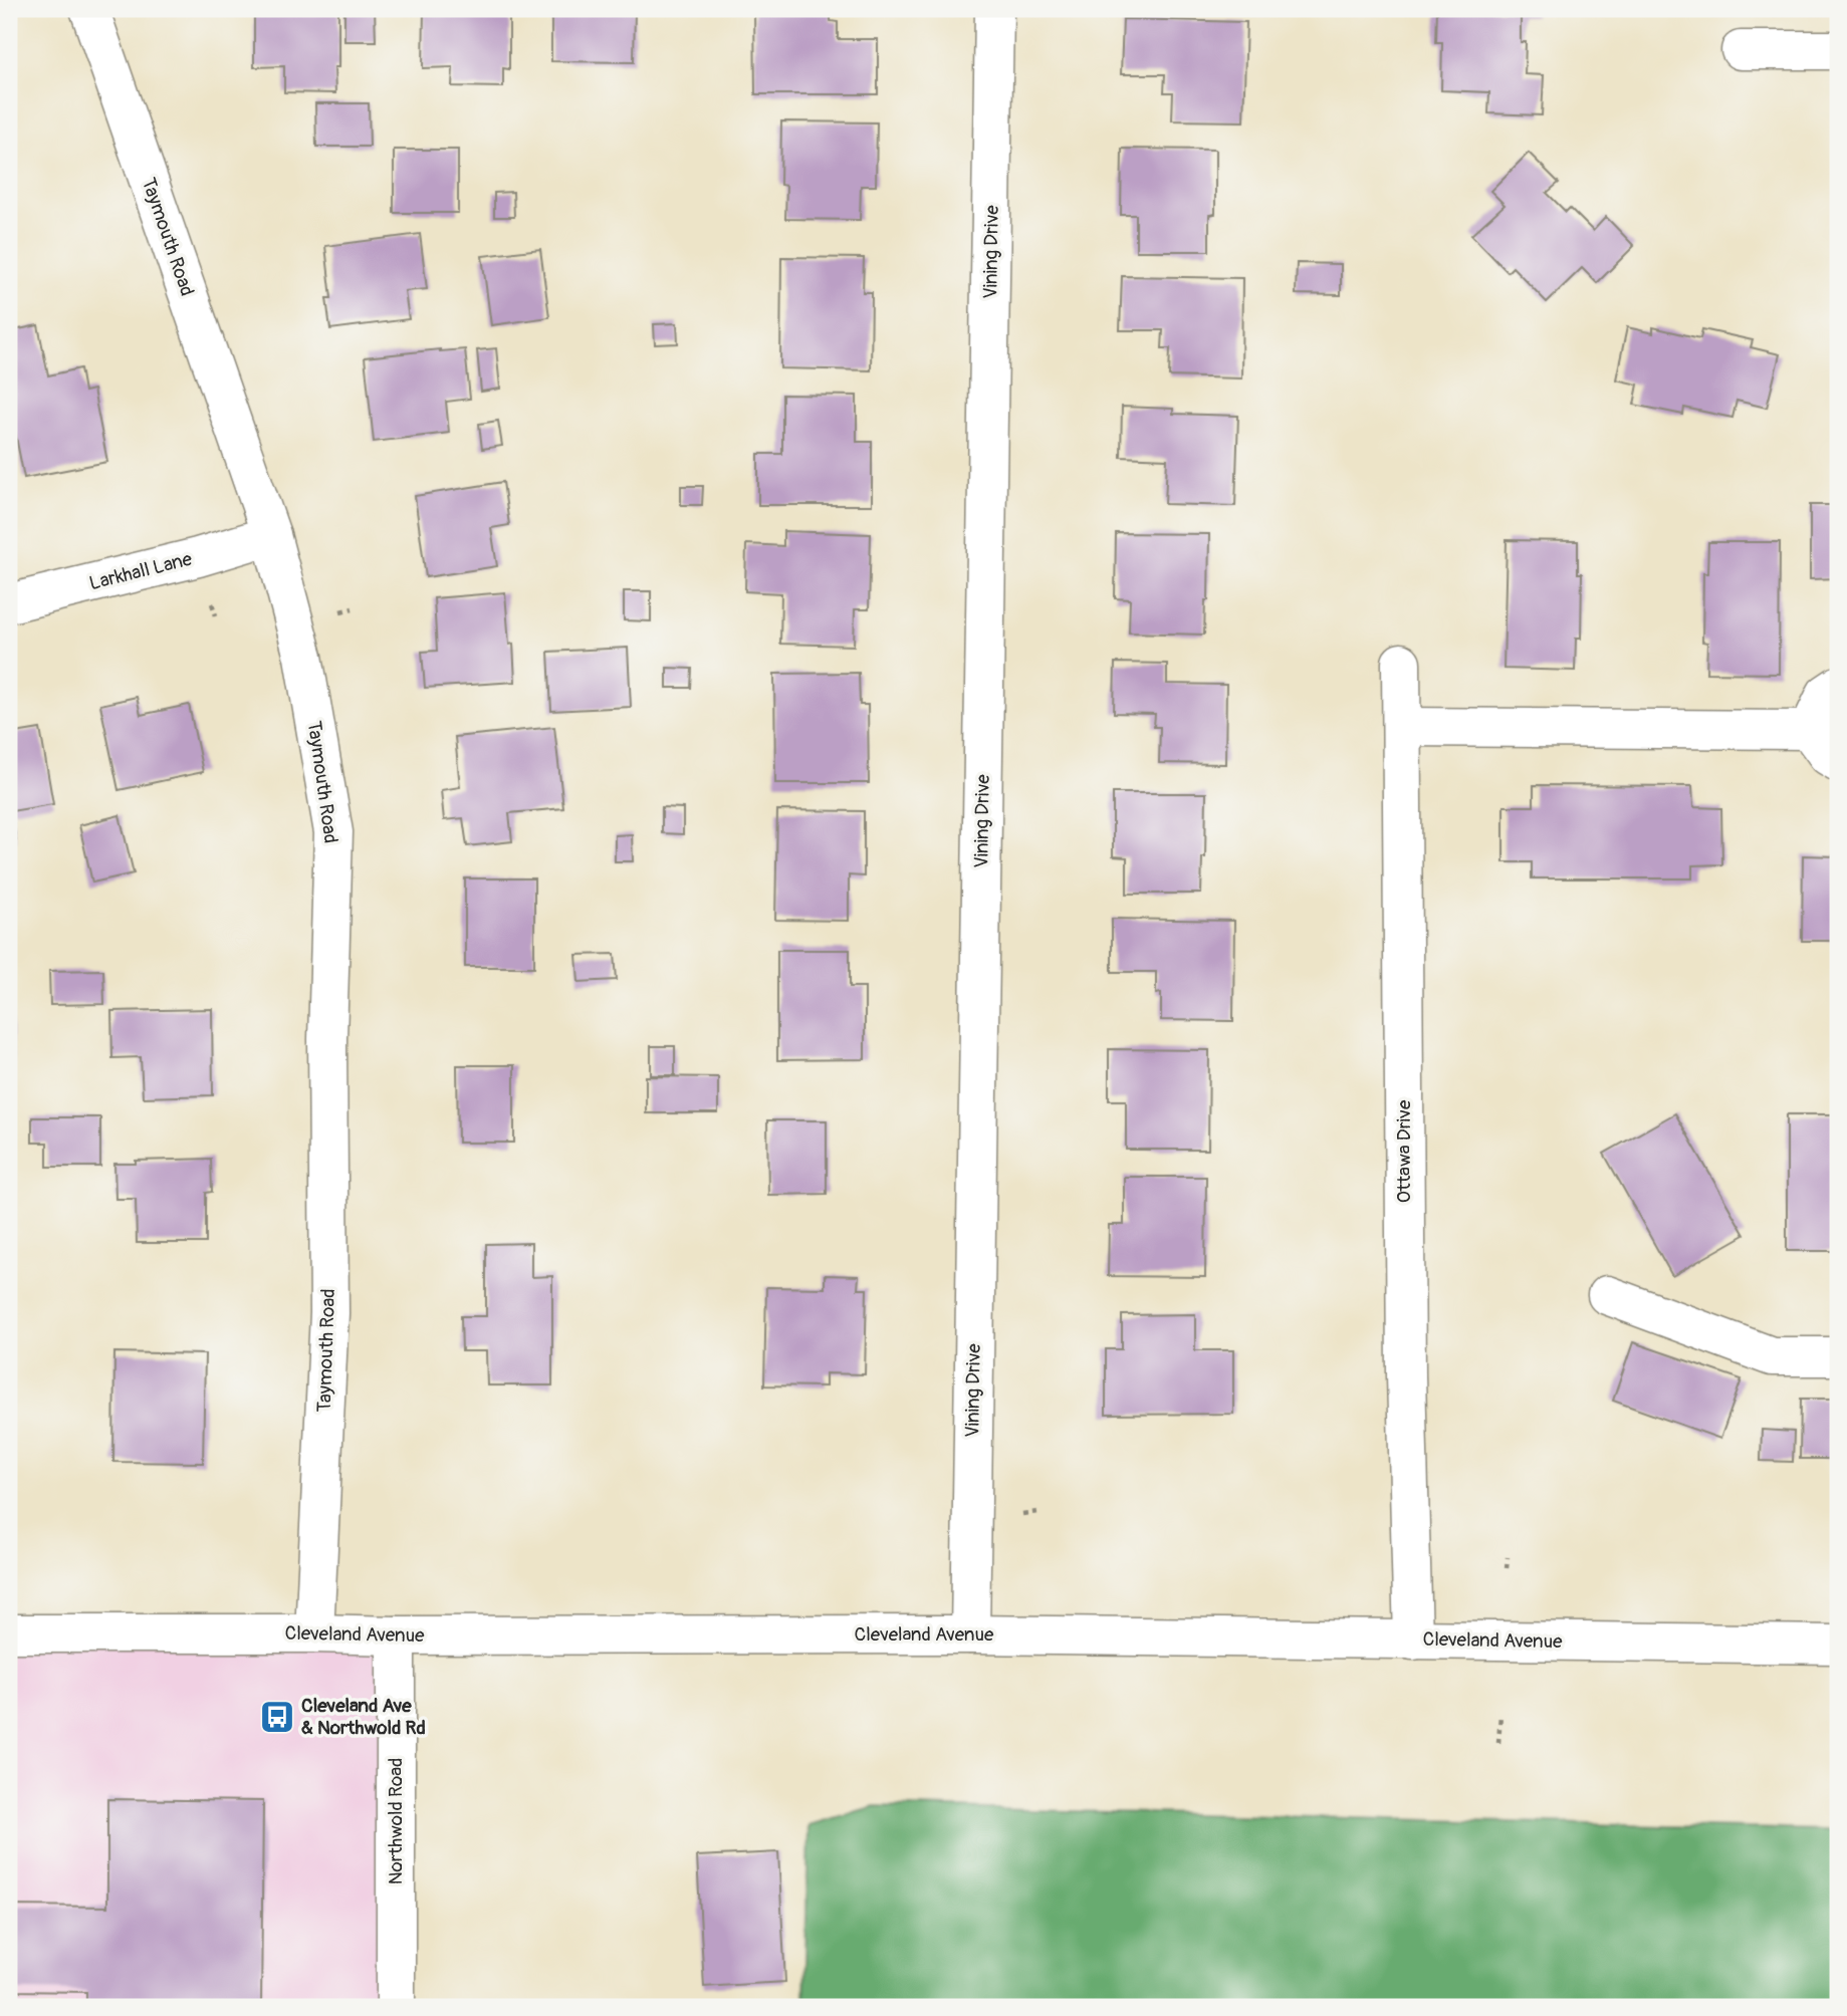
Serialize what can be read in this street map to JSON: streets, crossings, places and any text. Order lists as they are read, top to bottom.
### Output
{
  "streets": {
    "street": [
      "Taymouth Road",
      "Vining Drive",
      "Larkhall Lane",
      "Ottawa Drive",
      "Cleveland Avenue",
      "Northwold Road"
    ]
  },
  "crossings": [
    ["Taymouth Road", "Larkhall Lane"],
    ["Taymouth Road", "Cleveland Avenue"],
    ["Vining Drive", "Cleveland Avenue"],
    ["Ottawa Drive", "Cleveland Avenue"],
    ["Cleveland Avenue", "Northwold Road"]
  ],
  "places": {
    "bus stop": ["Cleveland Ave & Northwold Rd"]
  }
}
